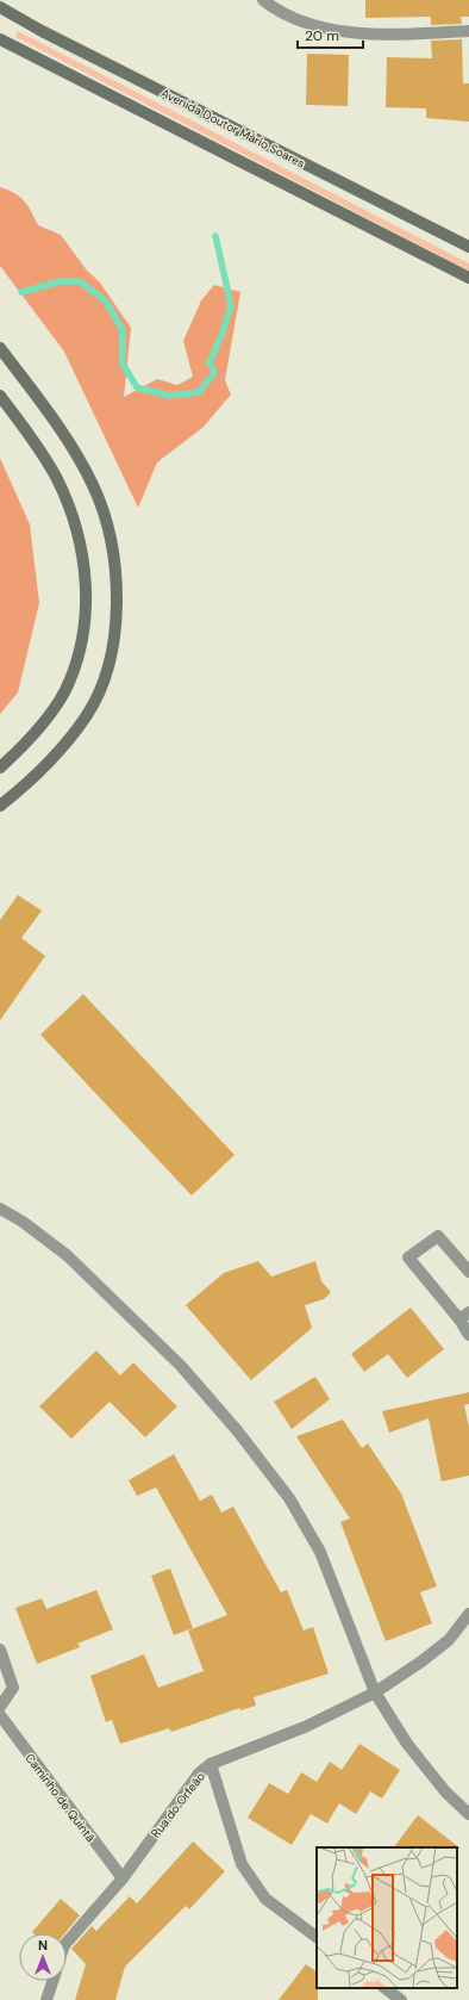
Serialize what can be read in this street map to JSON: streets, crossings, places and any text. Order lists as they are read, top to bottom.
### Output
{
  "streets": {
    "main road": ["Avenida Doutor Mário Soares"],
    "street": ["Caminho de Quintã", "Rua do Orfeão"]
  },
  "crossings": [
    ["Caminho de Quintã", "Rua do Orfeão"]
  ],
  "scale_bar": "20 m",
  "north": "top"
}
